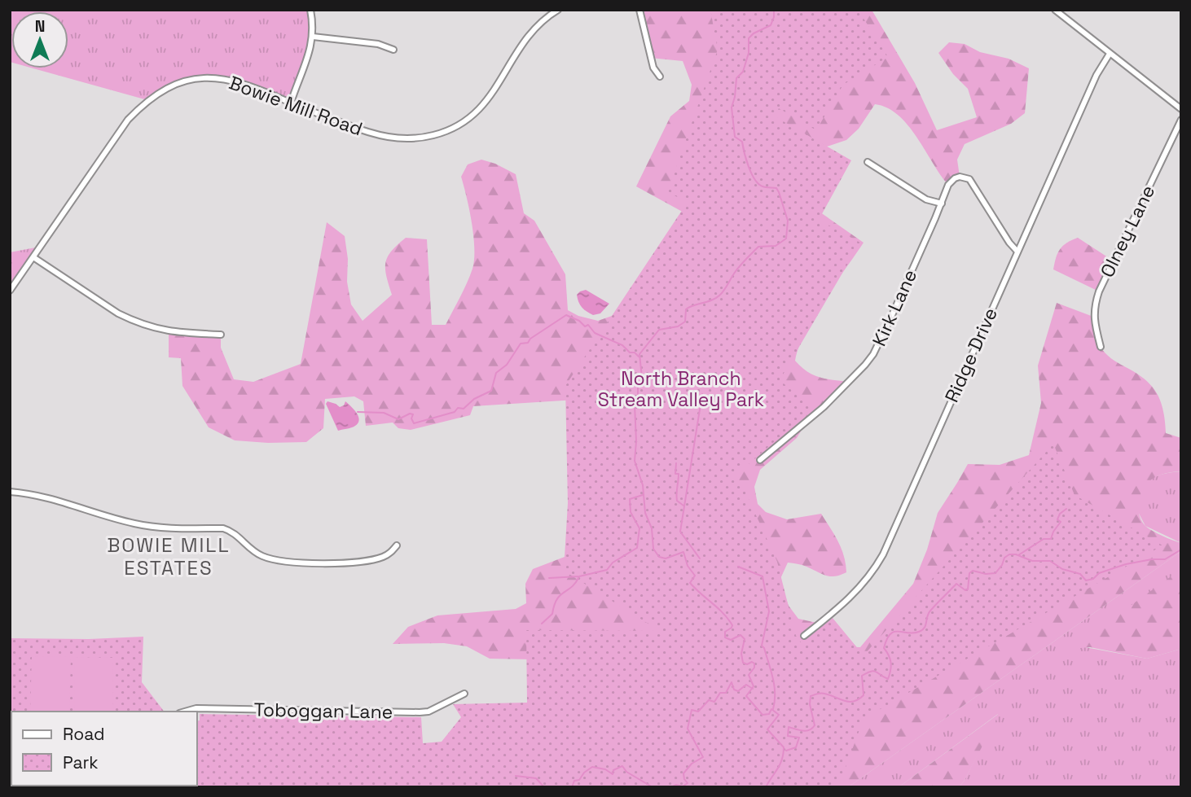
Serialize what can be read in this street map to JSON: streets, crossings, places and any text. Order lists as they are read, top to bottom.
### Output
{
  "streets": {
    "street": [
      "Bowie Mill Road",
      "Olney Lane",
      "Kirk Lane",
      "Ridge Drive",
      "Toboggan Lane"
    ]
  },
  "crossings": [
    ["Kirk Lane", "Ridge Drive"]
  ],
  "districts": ["BOWIE MILL ESTATES"],
  "parks": ["North Branch Stream Valley Park"],
  "legend": ["Road", "Park"],
  "north": "top"
}
